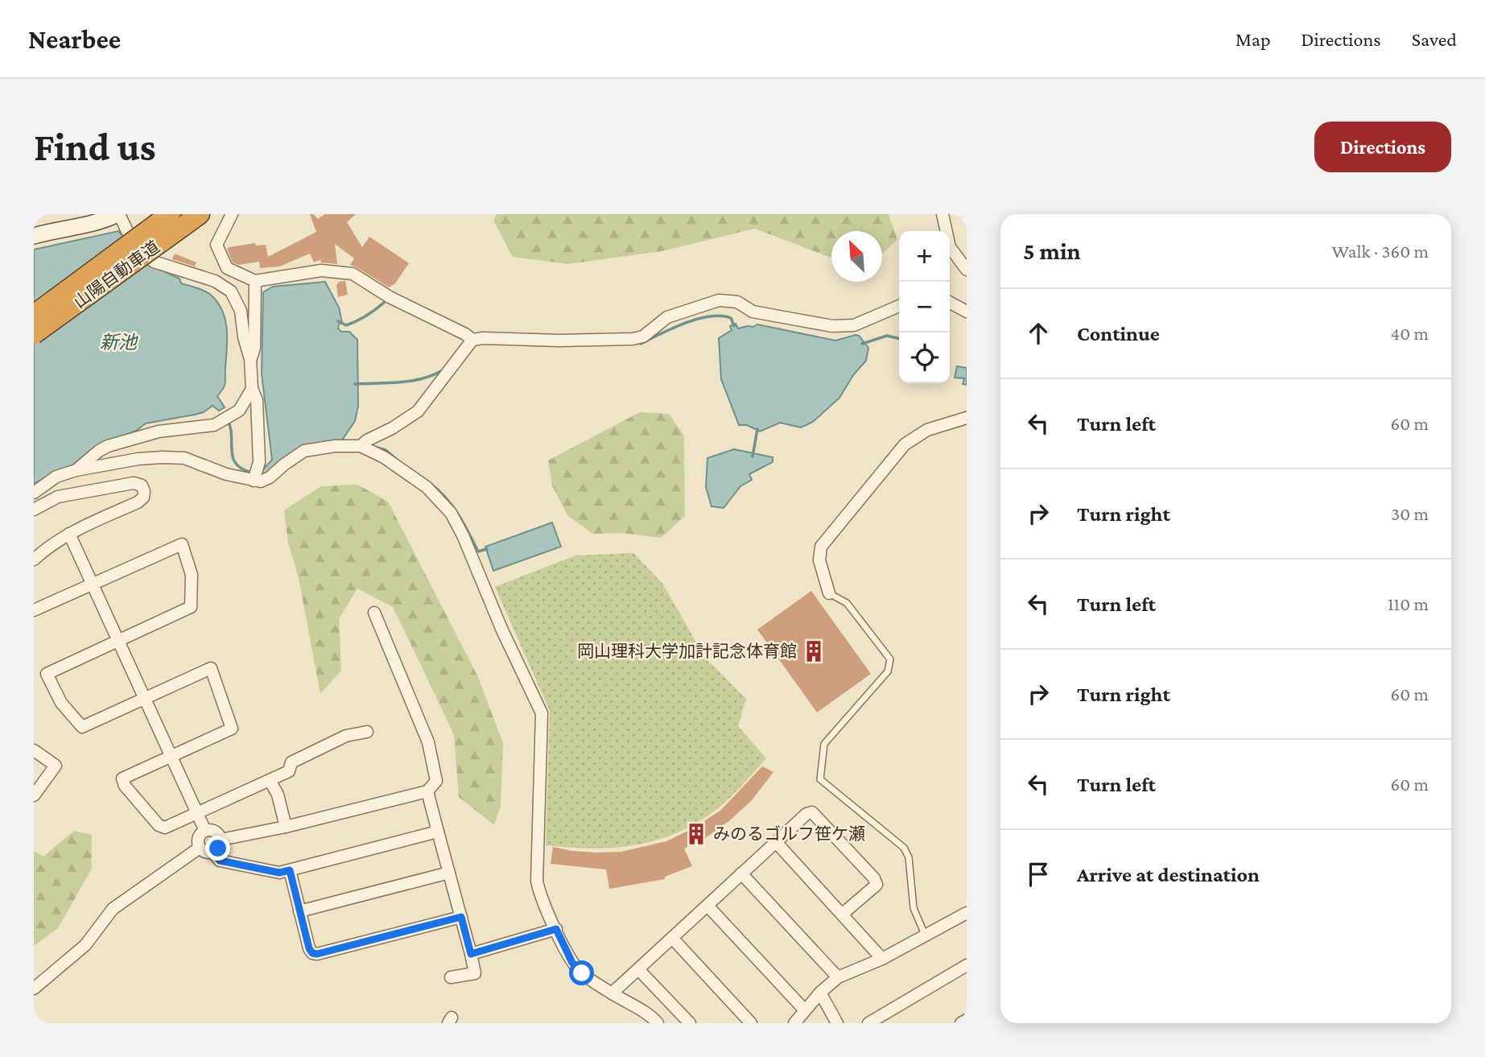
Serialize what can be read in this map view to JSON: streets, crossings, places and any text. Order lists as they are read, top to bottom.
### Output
{
  "streets": {
    "highway": ["山陽自動車道"]
  },
  "water": ["新池"],
  "places": {
    "building": ["岡山理科大学加計記念体育館", "みのるゴルフ笹ケ瀬"]
  },
  "north": "top left",
  "page": {
    "header": "Nearbee",
    "nav": ["Map", "Directions", "Saved"],
    "buttons": "Directions",
    "title": "Find us",
    "heading": ["5 min", "Walk · 360 m"],
    "map_buttons": ["+", "−"],
    "list": [
      ["Continue", "40 m"],
      ["Turn left", "60 m"],
      ["Turn right", "30 m"],
      ["Turn left", "110 m"],
      ["Turn right", "60 m"],
      ["Turn left", "60 m"],
      "Arrive at destination"
    ]
  }
}
